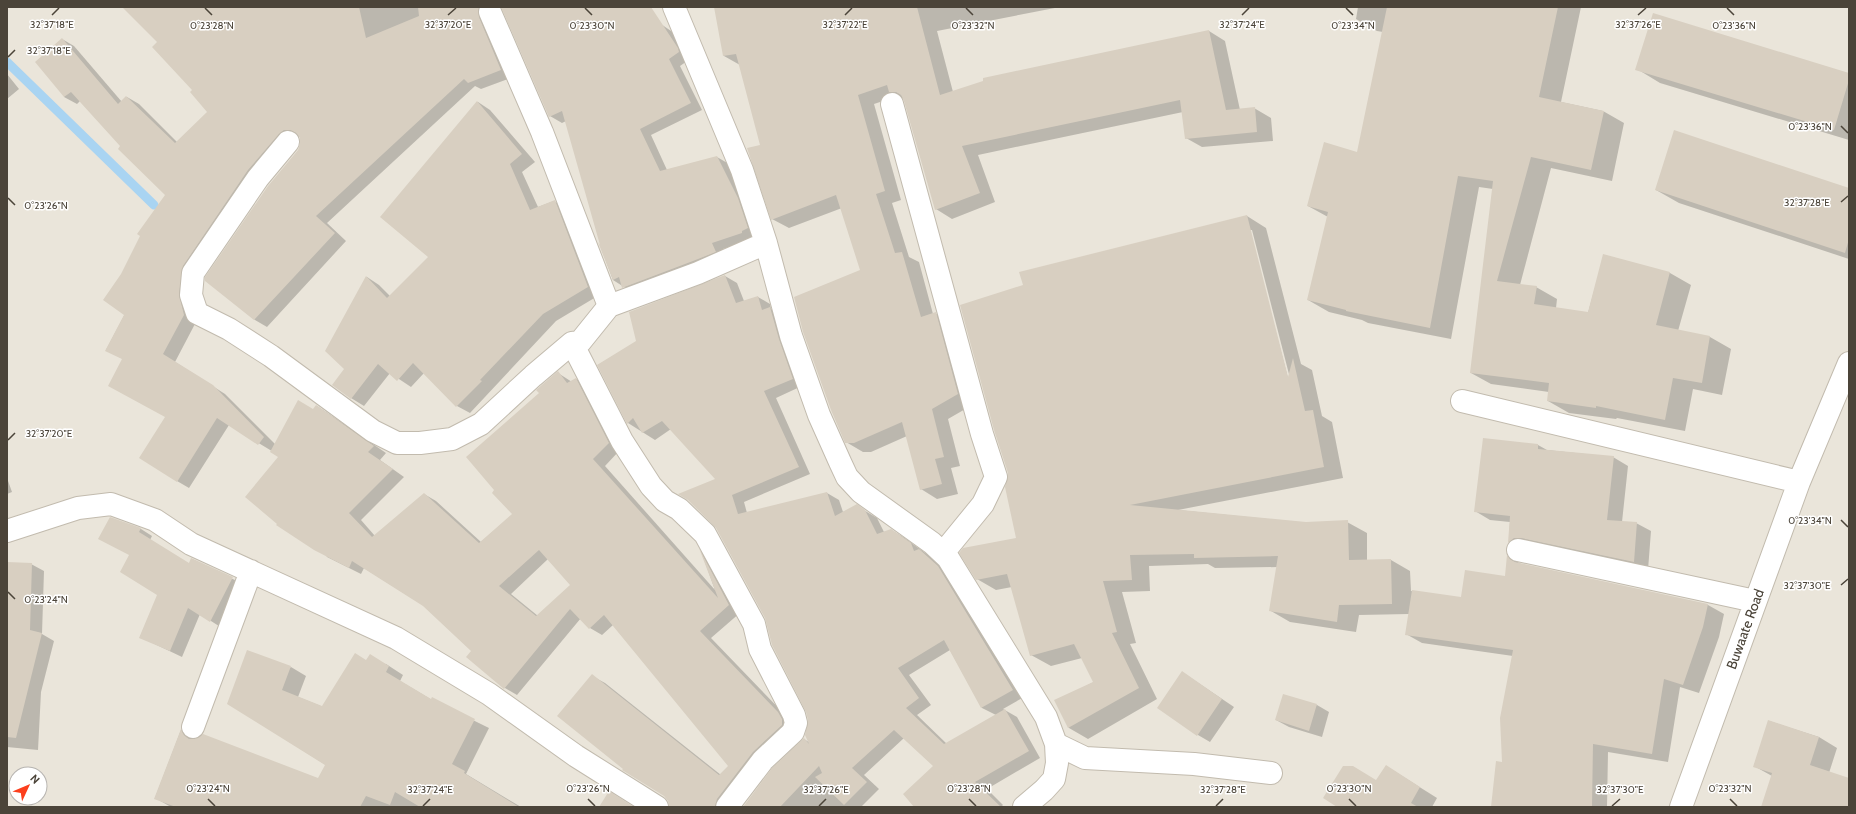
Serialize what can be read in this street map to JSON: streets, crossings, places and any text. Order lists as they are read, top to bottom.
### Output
{
  "streets": {
    "street": ["Buwaate Road"]
  },
  "north": "top right",
  "coordinates": [
    "32°37'18\"E",
    "32°37'20\"E",
    "32°37'22\"E",
    "32°37'24\"E",
    "32°37'26\"E",
    "0°23'28\"N",
    "0°23'30\"N",
    "0°23'32\"N",
    "0°23'34\"N",
    "0°23'36\"N",
    "32°37'28\"E",
    "0°23'26\"N",
    "32°37'30\"E",
    "0°23'24\"N"
  ]
}
